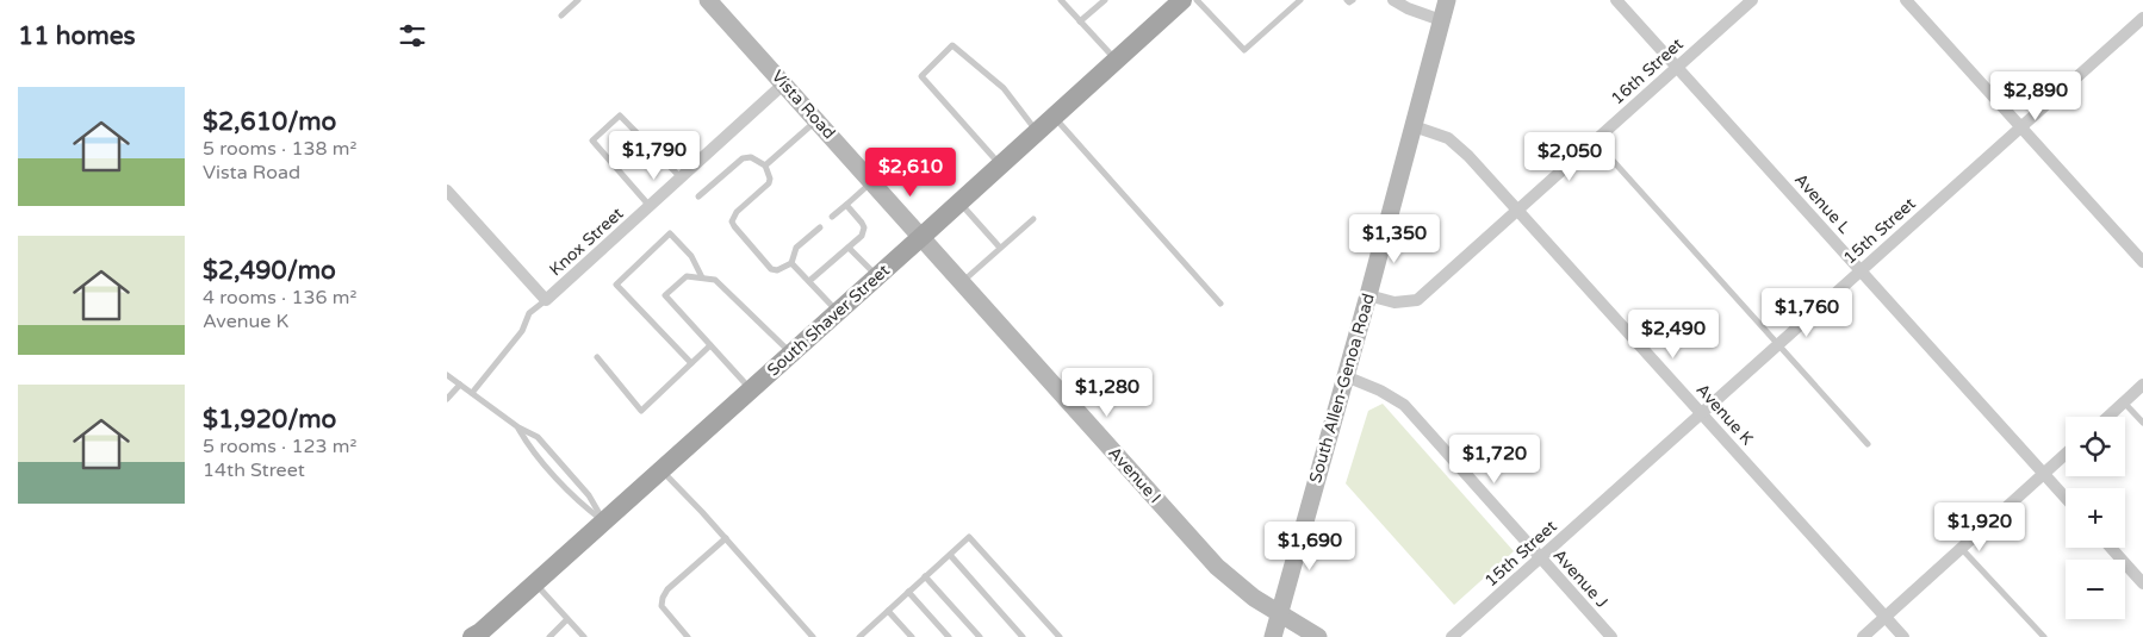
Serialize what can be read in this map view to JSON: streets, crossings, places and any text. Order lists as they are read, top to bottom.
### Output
{
  "streets": {
    "main road": ["South Shaver Street"],
    "street": [
      "16th Street",
      "Vista Road",
      "Avenue L",
      "15th Street",
      "Knox Street",
      "South Allen-Genoa Road",
      "Avenue K",
      "Avenue I",
      "Avenue J"
    ]
  },
  "crossings": [
    ["16th Street", "Avenue L"],
    ["16th Street", "South Allen-Genoa Road"],
    ["16th Street", "Avenue K"],
    ["Vista Road", "Knox Street"],
    ["Vista Road", "South Shaver Street"],
    ["Vista Road", "Avenue I"],
    ["Avenue L", "15th Street"],
    ["15th Street", "Avenue K"],
    ["15th Street", "Avenue J"],
    ["South Shaver Street", "Avenue I"],
    ["South Allen-Genoa Road", "Avenue K"],
    ["South Allen-Genoa Road", "Avenue I"],
    ["South Allen-Genoa Road", "Avenue J"]
  ],
  "page": {
    "heading": "11 homes",
    "list": [
      {
        "name": "$2,610/mo",
        "note": "5 rooms · 138 m² · Vista Road"
      },
      {
        "name": "$2,490/mo",
        "note": "4 rooms · 136 m² · Avenue K"
      },
      {
        "name": "$1,920/mo",
        "note": "5 rooms · 123 m² · 14th Street"
      }
    ],
    "price": [
      "$2,890",
      "$1,790",
      "$2,050",
      "$2,610",
      "$1,350",
      "$1,760",
      "$2,490",
      "$1,280",
      "$1,720",
      "$1,920",
      "$1,690"
    ],
    "map_buttons": ["+", "−"]
  }
}
